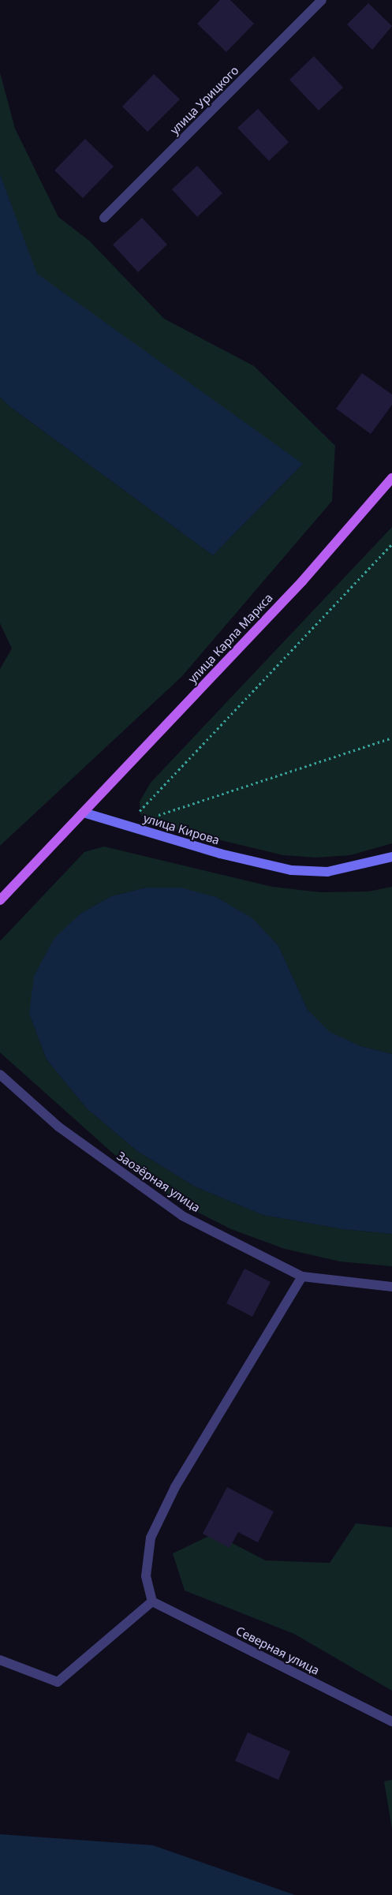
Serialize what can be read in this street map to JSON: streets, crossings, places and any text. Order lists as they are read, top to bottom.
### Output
{
  "streets": {
    "main road": ["улица Карла Маркса"],
    "street": [
      "улица Урицкого",
      "улица Кирова",
      "Заозёрная улица",
      "Северная улица"
    ]
  },
  "crossings": [
    ["улица Карла Маркса", "улица Кирова"]
  ]
}
